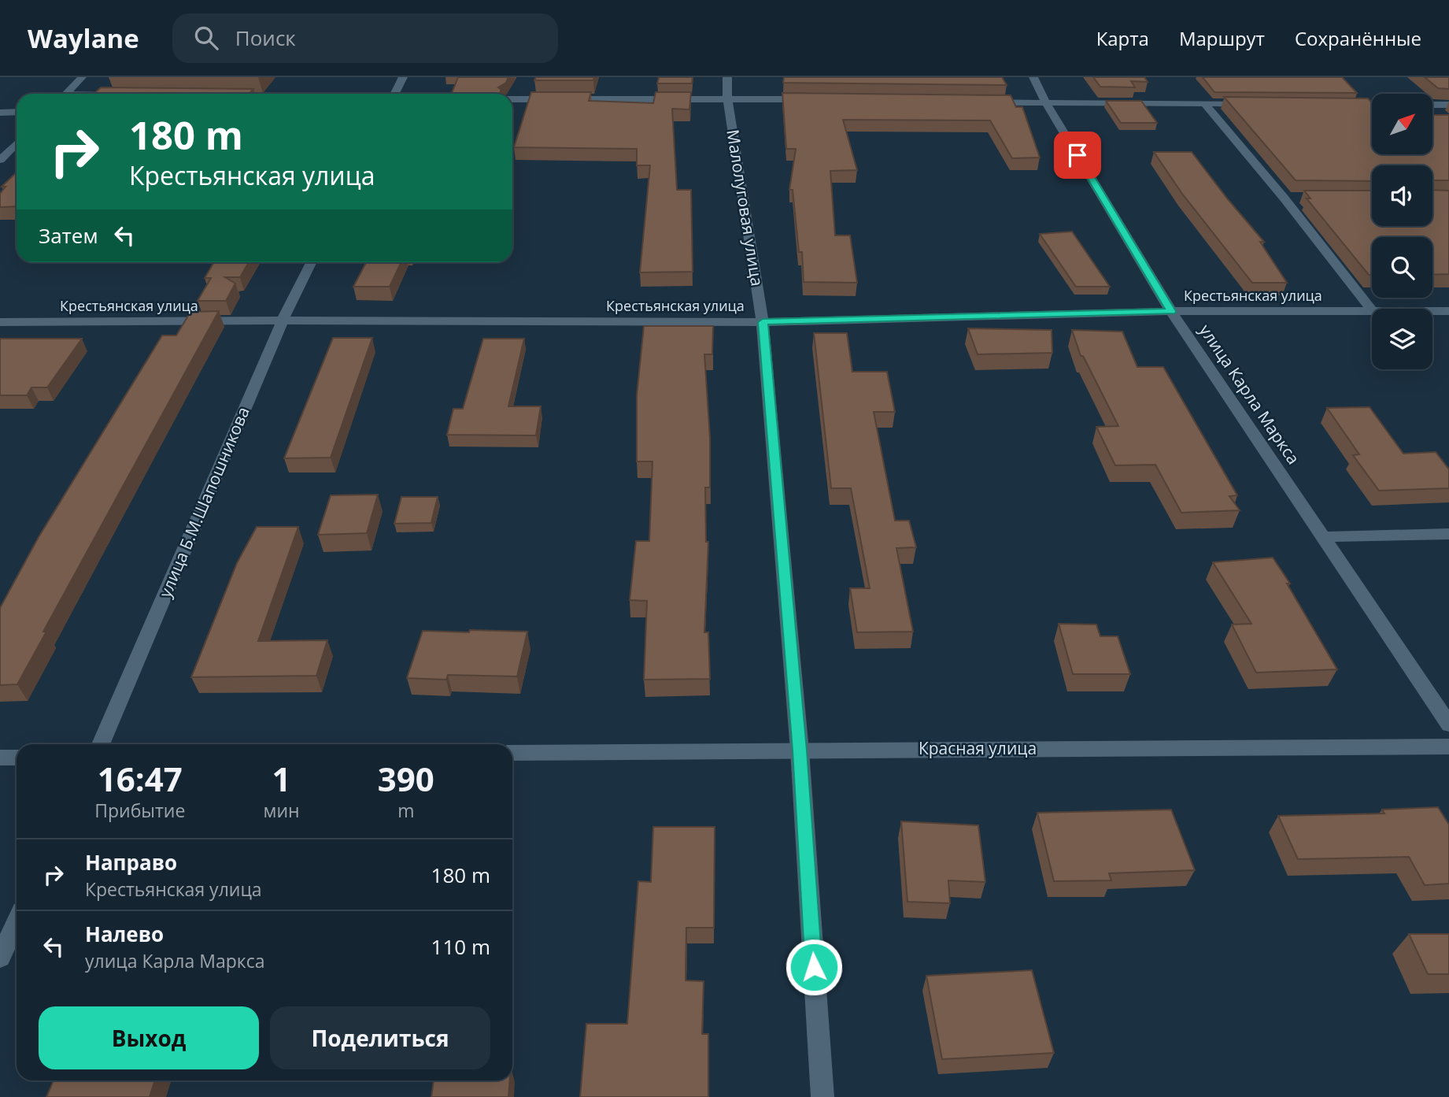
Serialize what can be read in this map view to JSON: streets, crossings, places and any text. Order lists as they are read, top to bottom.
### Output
{
  "streets": {
    "street": [
      "Малолуговая улица",
      "Крестьянская улица",
      "улица Карла Маркса",
      "улица Б.М.Шапошникова",
      "Красная улица"
    ]
  },
  "crossings": [
    ["Малолуговая улица", "Крестьянская улица"],
    ["Малолуговая улица", "Красная улица"],
    ["Крестьянская улица", "улица Карла Маркса"],
    ["Крестьянская улица", "улица Б.М.Шапошникова"]
  ],
  "north": "top right",
  "page": {
    "header": "Waylane",
    "search": "Поиск",
    "nav": ["Карта", "Маршрут", "Сохранённые"],
    "turn": ["180 m", "Крестьянская улица"],
    "then": "Затем",
    "eta": [
      "16:47",
      "Прибытие",
      "1",
      "мин",
      "390",
      "m"
    ],
    "list": [
      {
        "name": "Направо",
        "note": "Крестьянская улица",
        "value": "180 m"
      },
      {
        "name": "Налево",
        "note": "улица Карла Маркса",
        "value": "110 m"
      }
    ],
    "buttons": ["Выход", "Поделиться"]
  }
}
